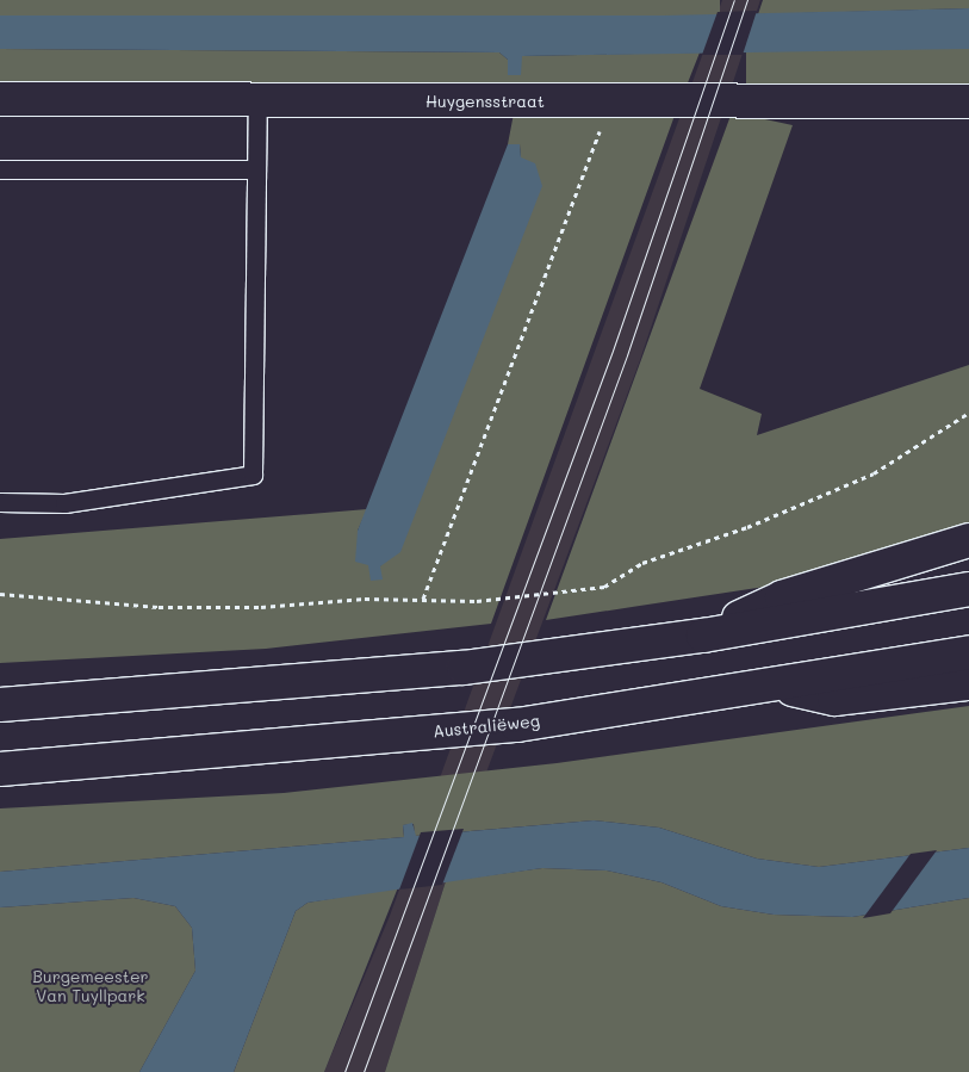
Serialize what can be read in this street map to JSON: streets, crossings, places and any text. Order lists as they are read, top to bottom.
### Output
{
  "streets": {
    "main road": ["Huygensstraat", "Australiëweg"]
  },
  "parks": ["Burgemeester Van Tuyllpark"]
}
